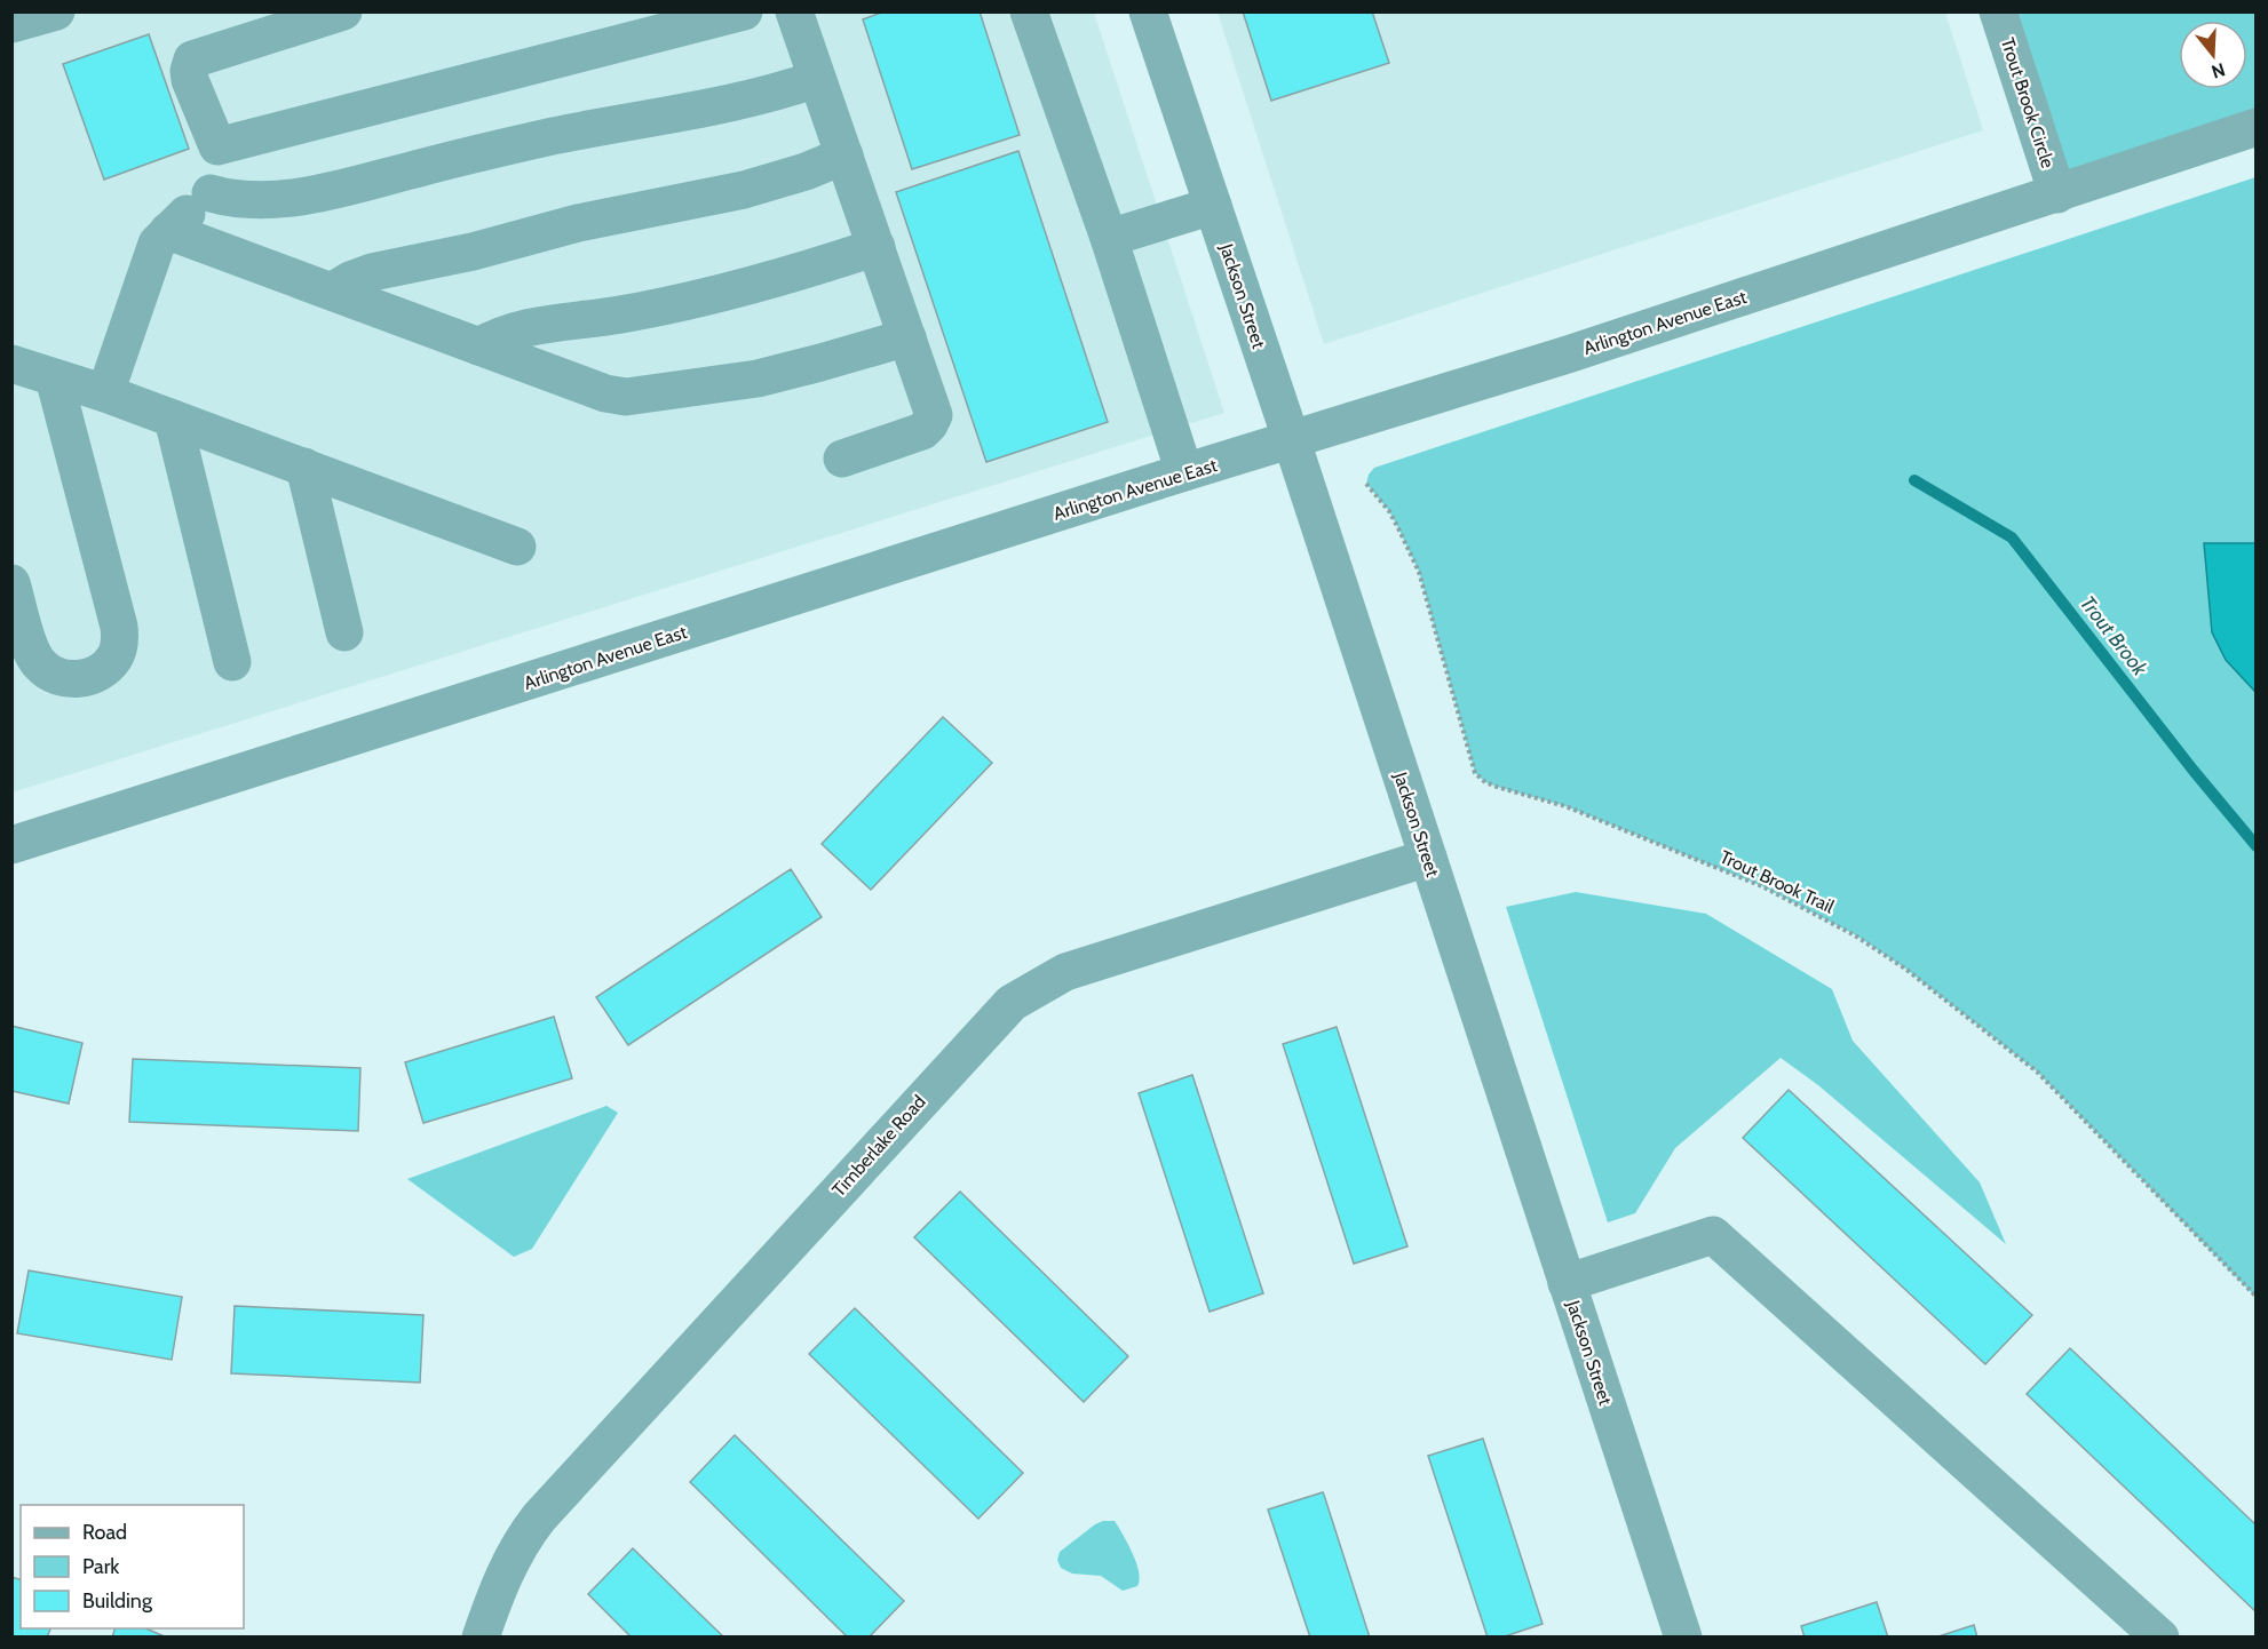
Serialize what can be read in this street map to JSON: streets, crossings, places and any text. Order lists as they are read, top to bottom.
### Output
{
  "streets": {
    "street": [
      "Trout Brook Circle",
      "Jackson Street",
      "Arlington Avenue East",
      "Timberlake Road"
    ],
    "path": ["Trout Brook Trail"]
  },
  "crossings": [
    ["Trout Brook Circle", "Arlington Avenue East"],
    ["Jackson Street", "Arlington Avenue East"],
    ["Jackson Street", "Timberlake Road"]
  ],
  "water": ["Trout Brook"],
  "legend": ["Road", "Park", "Building"],
  "north": "bottom"
}
